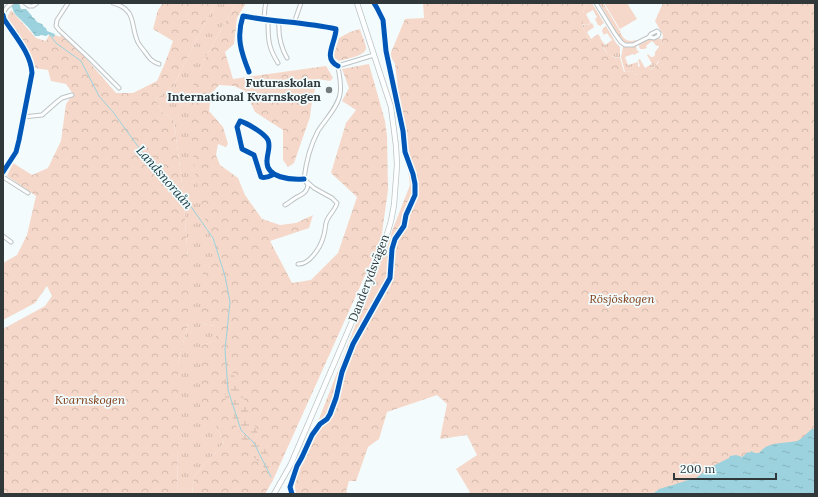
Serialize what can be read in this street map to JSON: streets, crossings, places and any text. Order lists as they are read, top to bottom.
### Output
{
  "streets": {
    "main road": ["Danderydsvägen"]
  },
  "water": ["Landsnoraån"],
  "parks": ["Rösjöskogen", "Kvarnskogen"],
  "places": ["Futuraskolan International Kvarnskogen"],
  "scale_bar": "200 m"
}
